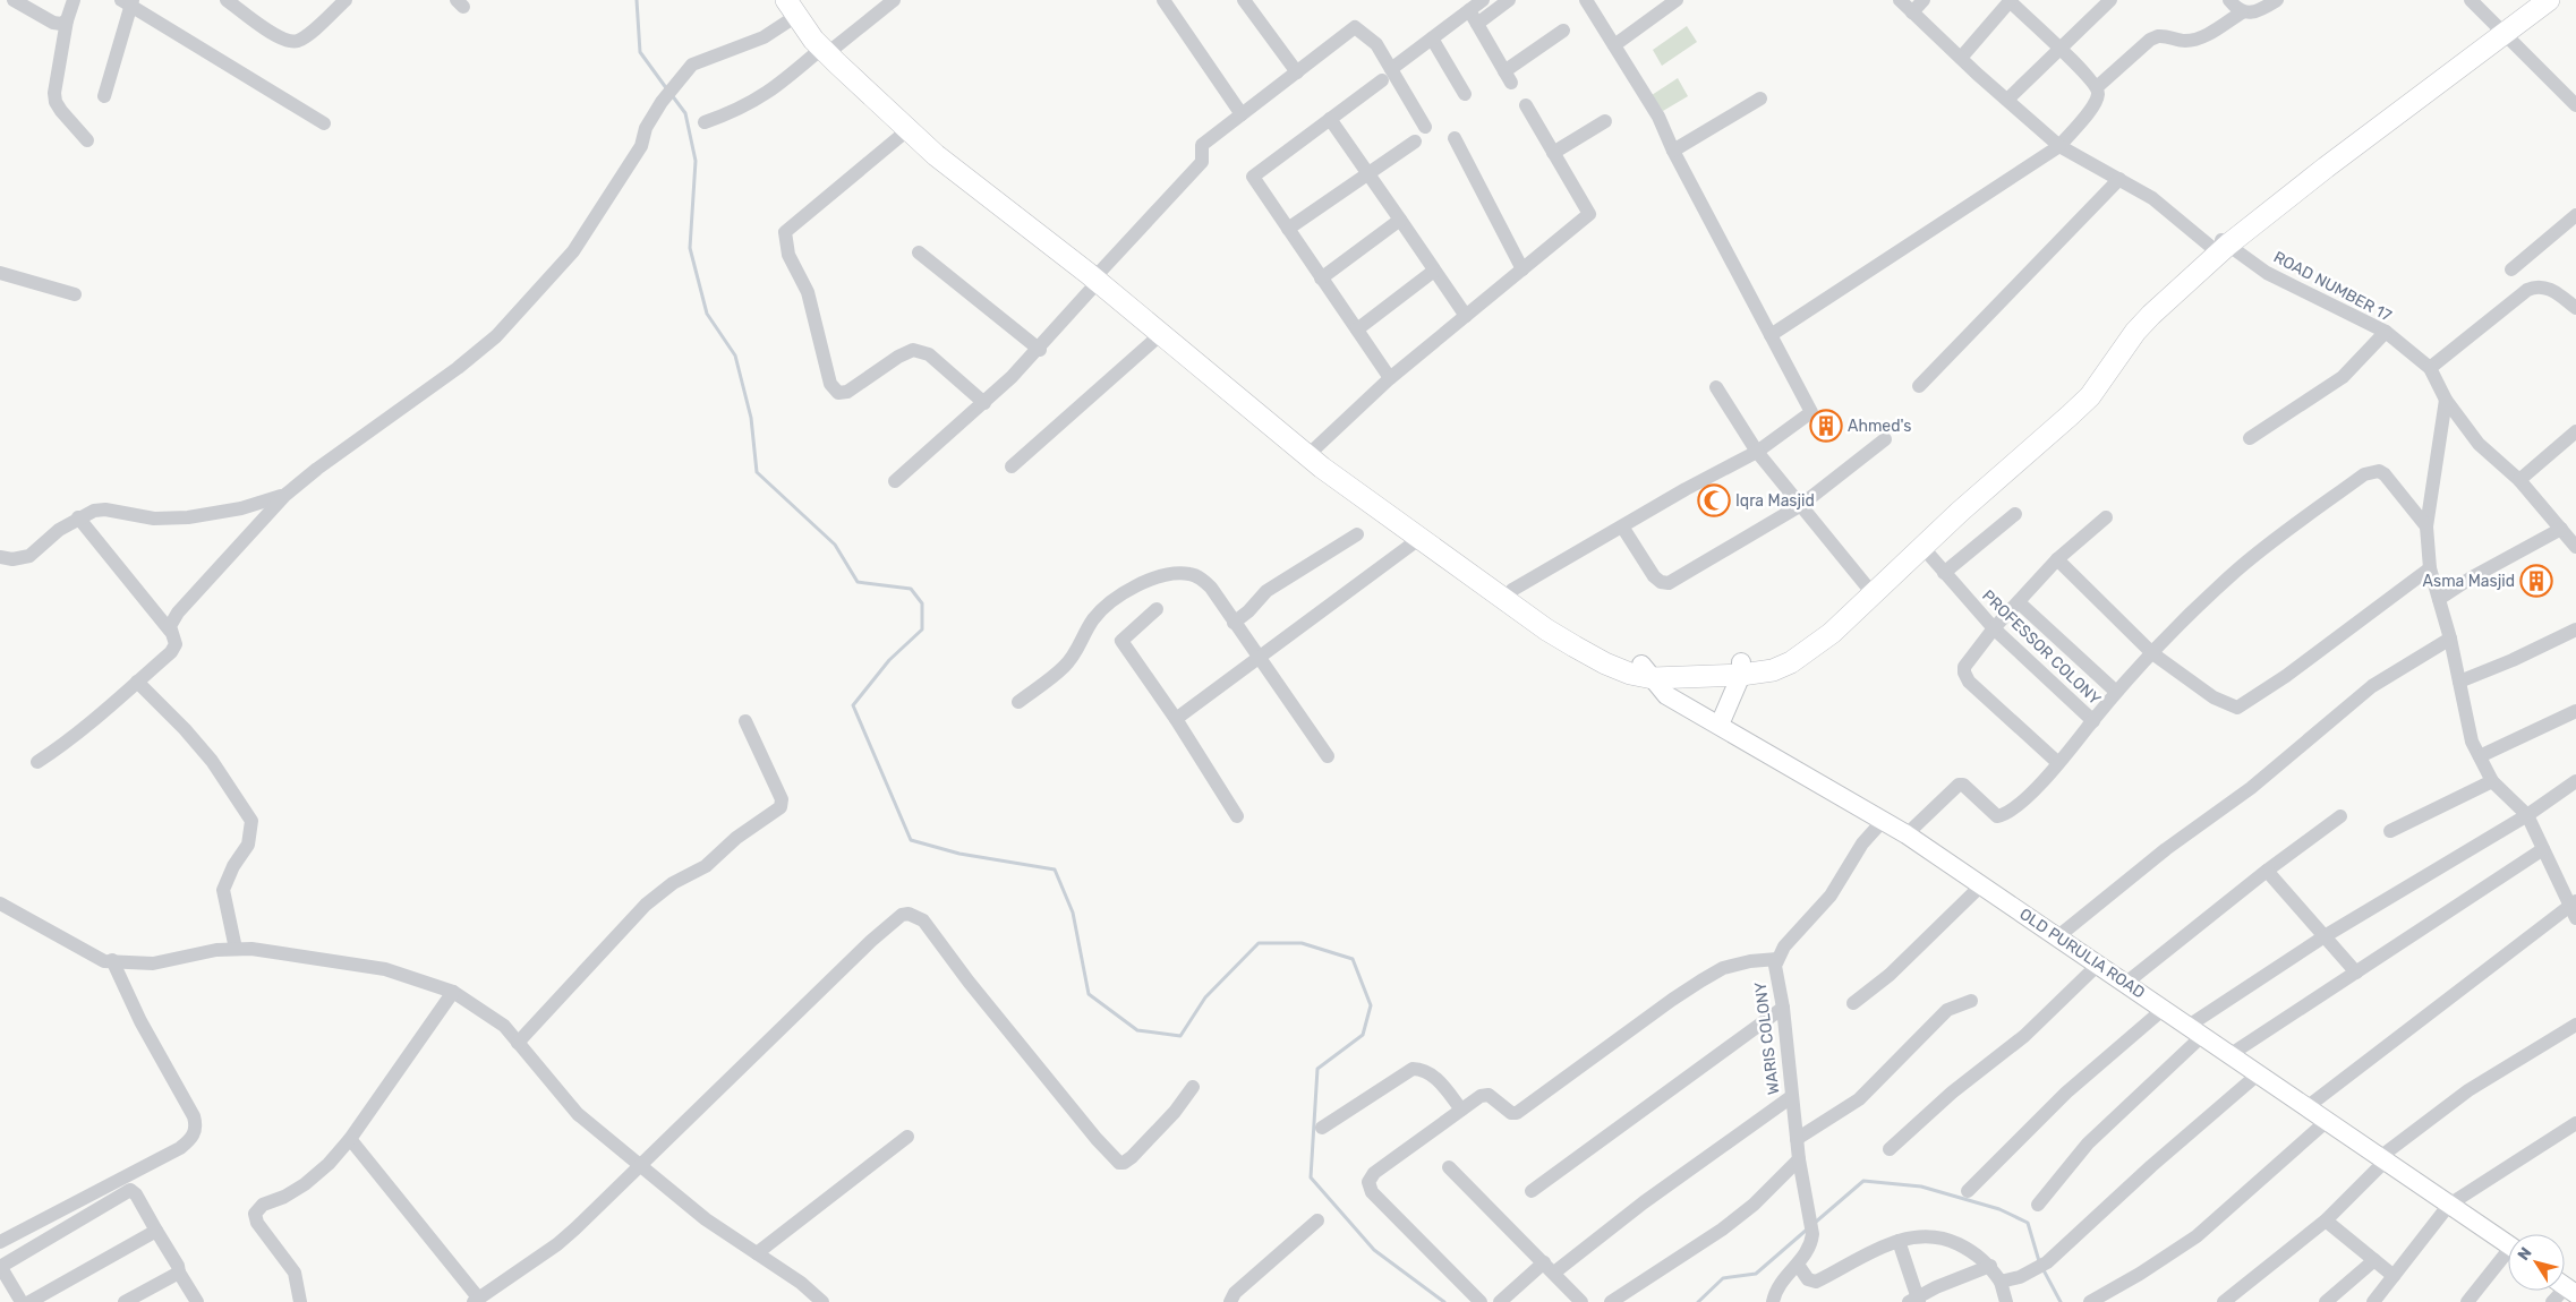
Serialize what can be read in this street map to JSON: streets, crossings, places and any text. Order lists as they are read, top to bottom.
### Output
{
  "streets": {
    "main road": ["OLD PURULIA ROAD"],
    "street": ["ROAD NUMBER 17", "PROFESSOR COLONY", "WARIS COLONY"]
  },
  "places": {
    "building": ["Ahmed's", "Asma Masjid"],
    "mosque": ["Iqra Masjid"]
  },
  "north": "top left"
}
